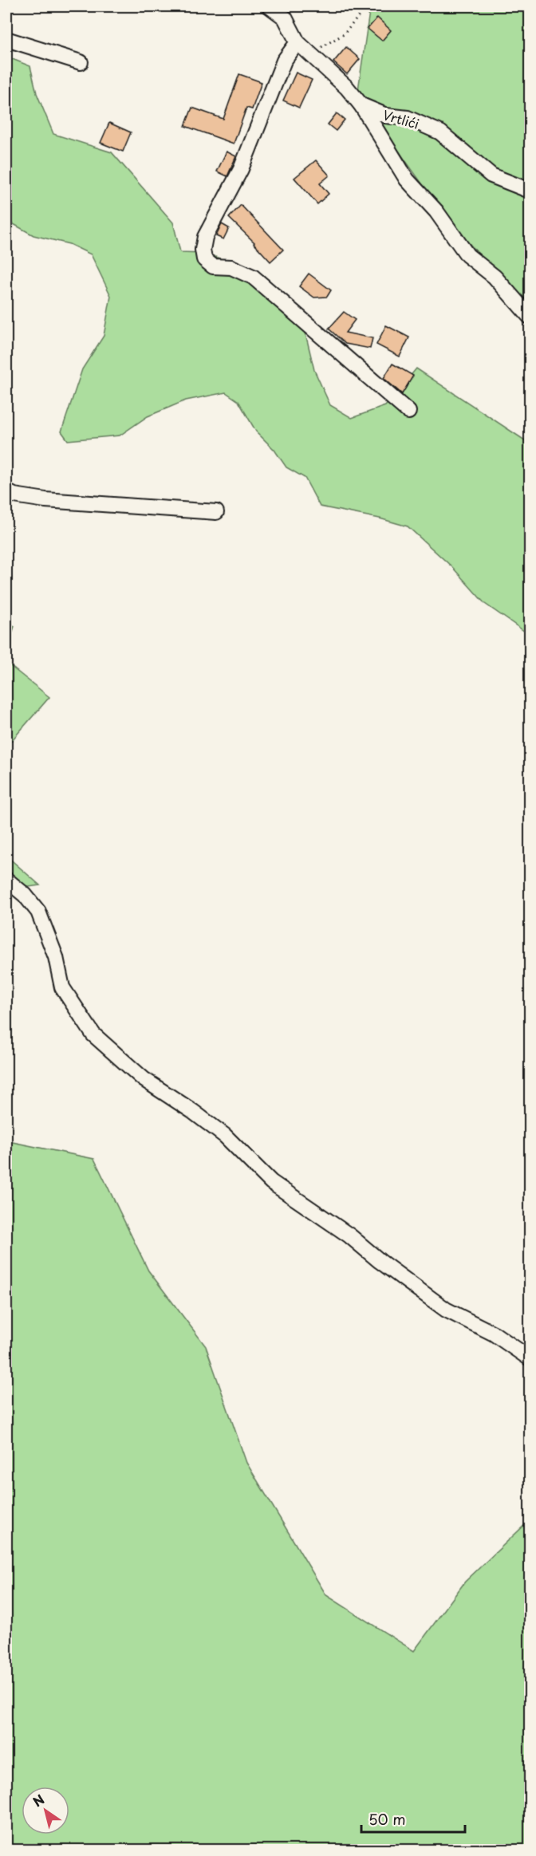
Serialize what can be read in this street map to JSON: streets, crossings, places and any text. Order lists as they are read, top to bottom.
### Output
{
  "streets": {
    "street": ["Vrtlići"]
  },
  "scale_bar": "50 m",
  "north": "top left"
}
